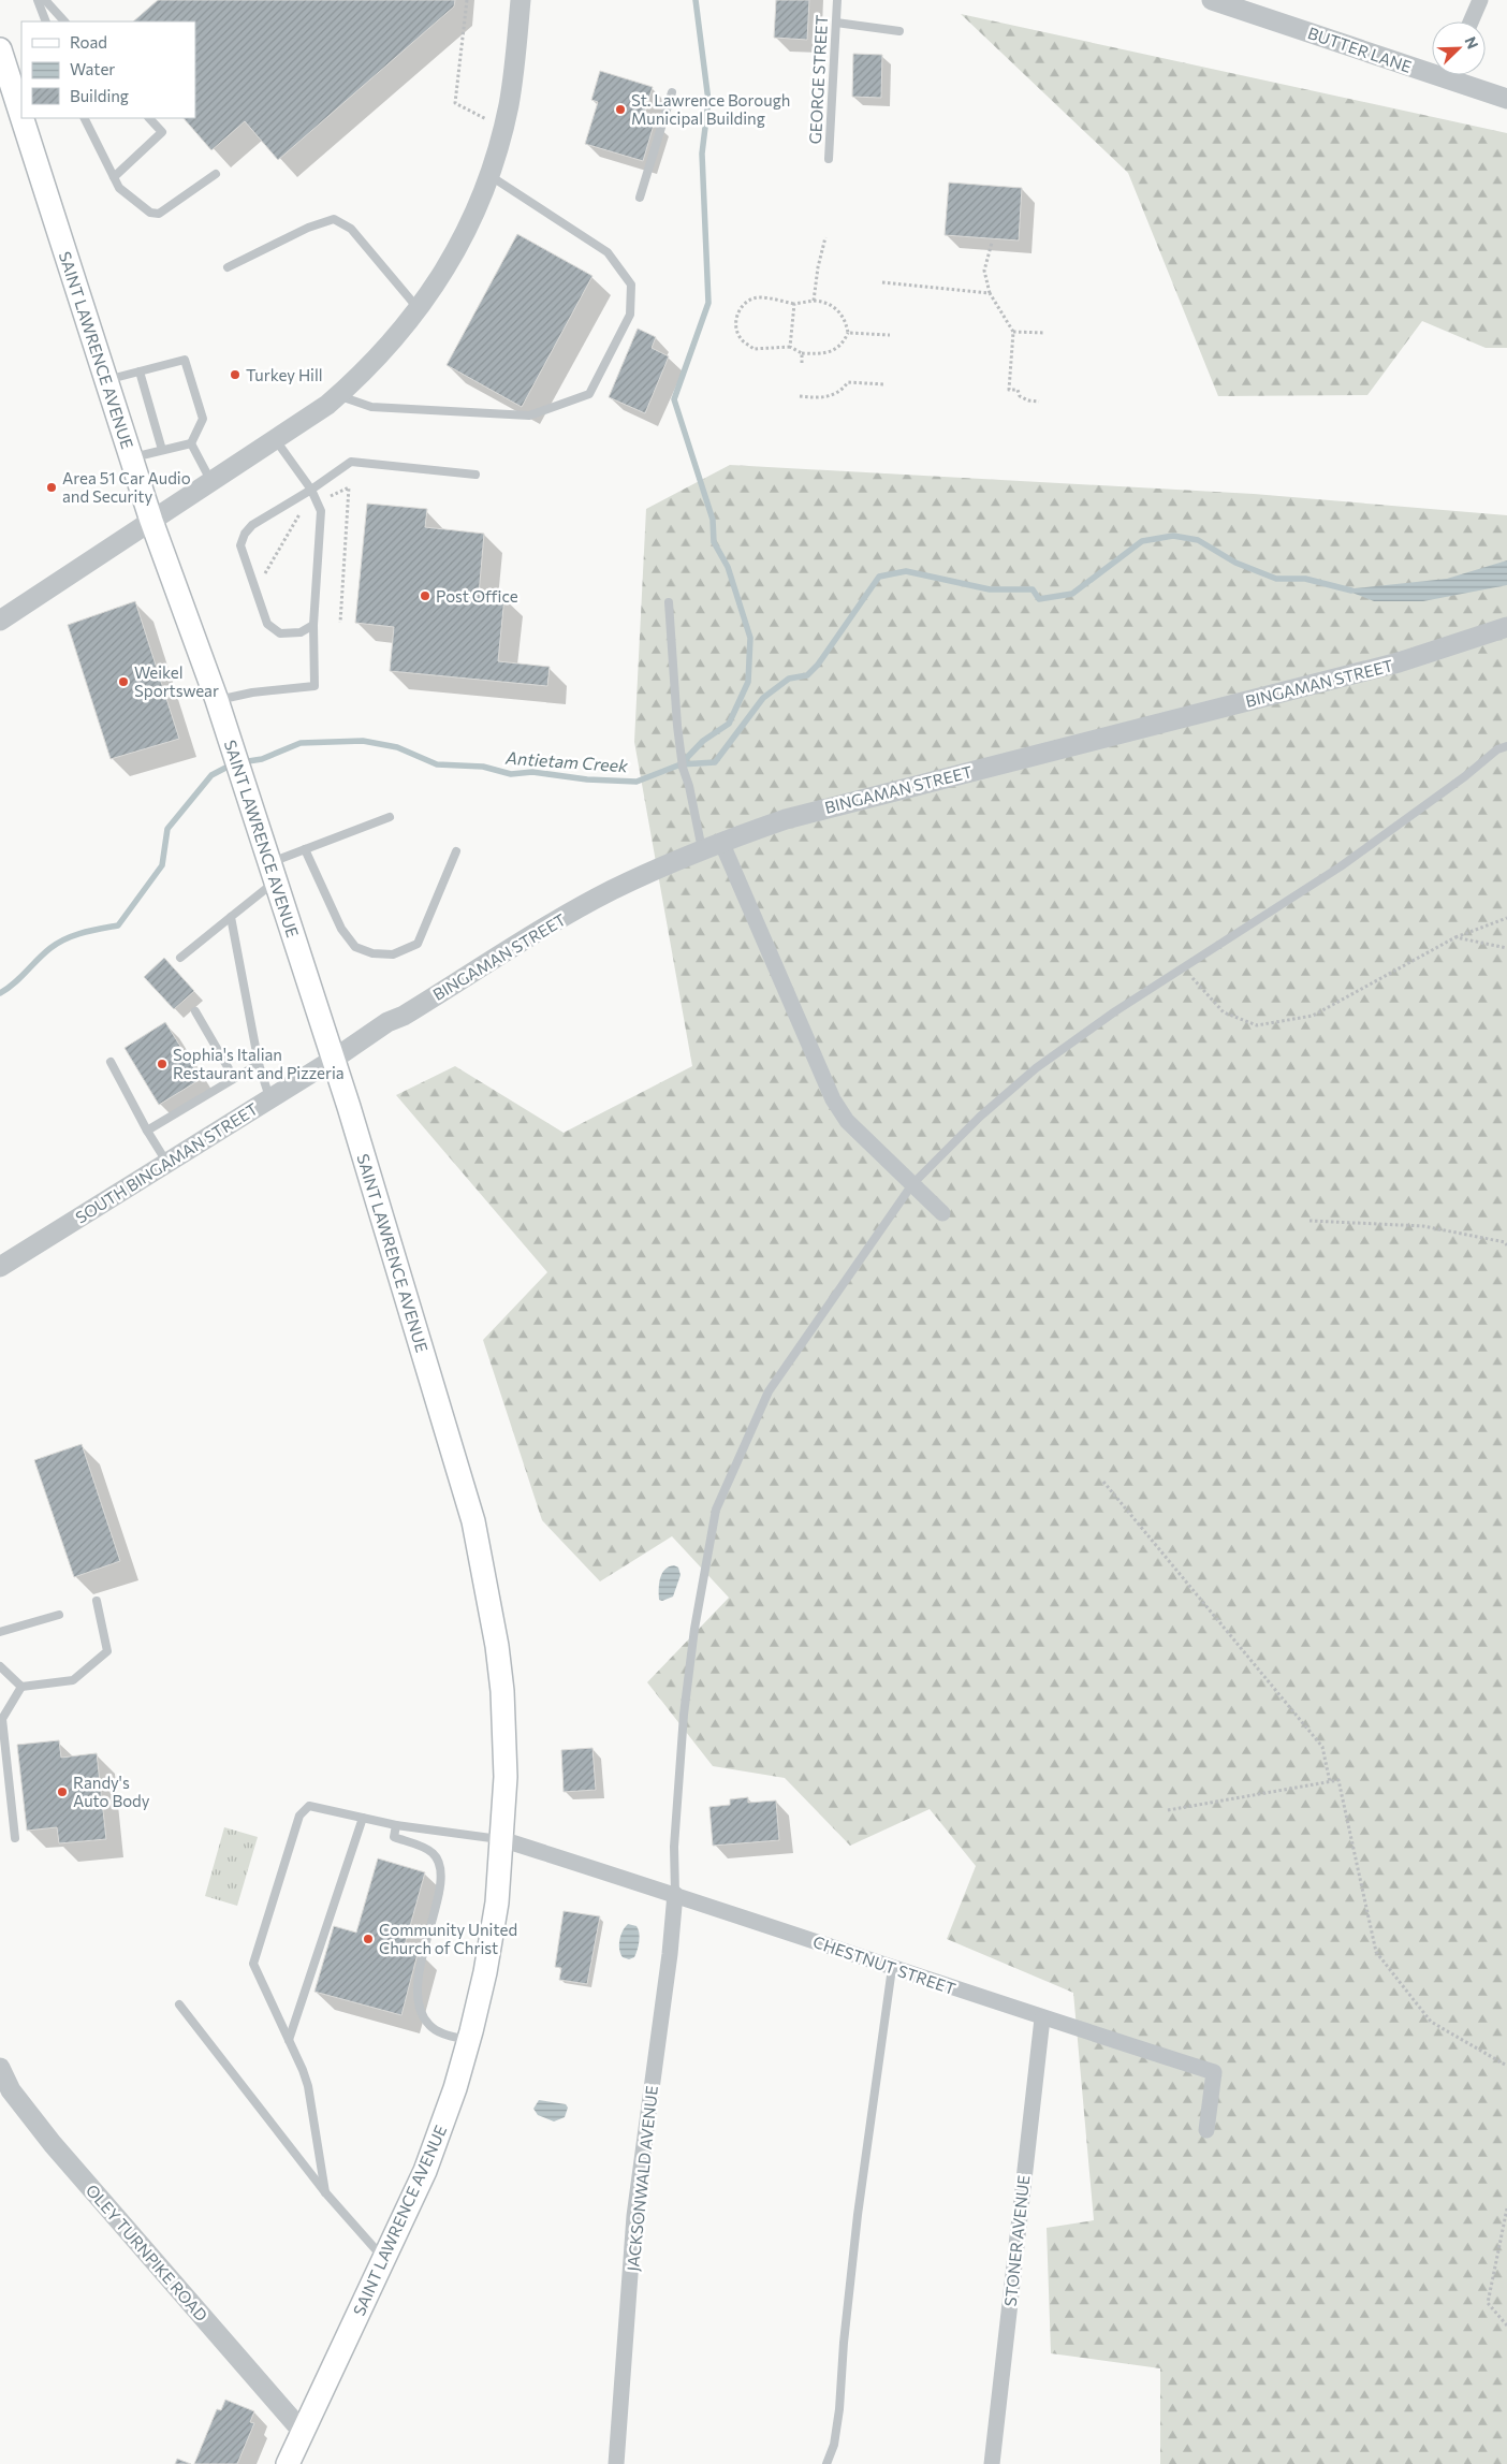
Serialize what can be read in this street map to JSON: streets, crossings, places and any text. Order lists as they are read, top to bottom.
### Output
{
  "streets": {
    "main road": ["SAINT LAWRENCE AVENUE"],
    "street": [
      "BUTTER LANE",
      "BINGAMAN STREET",
      "SOUTH BINGAMAN STREET",
      "CHESTNUT STREET",
      "JACKSONWALD AVENUE",
      "STONER AVENUE",
      "OLEY TURNPIKE ROAD"
    ],
    "lane": ["GEORGE STREET"]
  },
  "crossings": [
    ["SAINT LAWRENCE AVENUE", "BINGAMAN STREET"],
    ["SAINT LAWRENCE AVENUE", "SOUTH BINGAMAN STREET"],
    ["SAINT LAWRENCE AVENUE", "CHESTNUT STREET"],
    ["SAINT LAWRENCE AVENUE", "OLEY TURNPIKE ROAD"],
    ["BINGAMAN STREET", "SOUTH BINGAMAN STREET"],
    ["CHESTNUT STREET", "JACKSONWALD AVENUE"],
    ["CHESTNUT STREET", "STONER AVENUE"]
  ],
  "water": ["Antietam Creek"],
  "places": [
    "St. Lawrence Borough Municipal Building",
    "Turkey Hill",
    "Area 51 Car Audio and Security",
    "Post Office",
    "Weikel Sportswear",
    "Sophia's Italian Restaurant and Pizzeria",
    "Randy's Auto Body",
    "Community United Church of Christ"
  ],
  "legend": ["Road", "Water", "Building"],
  "north": "top right"
}
